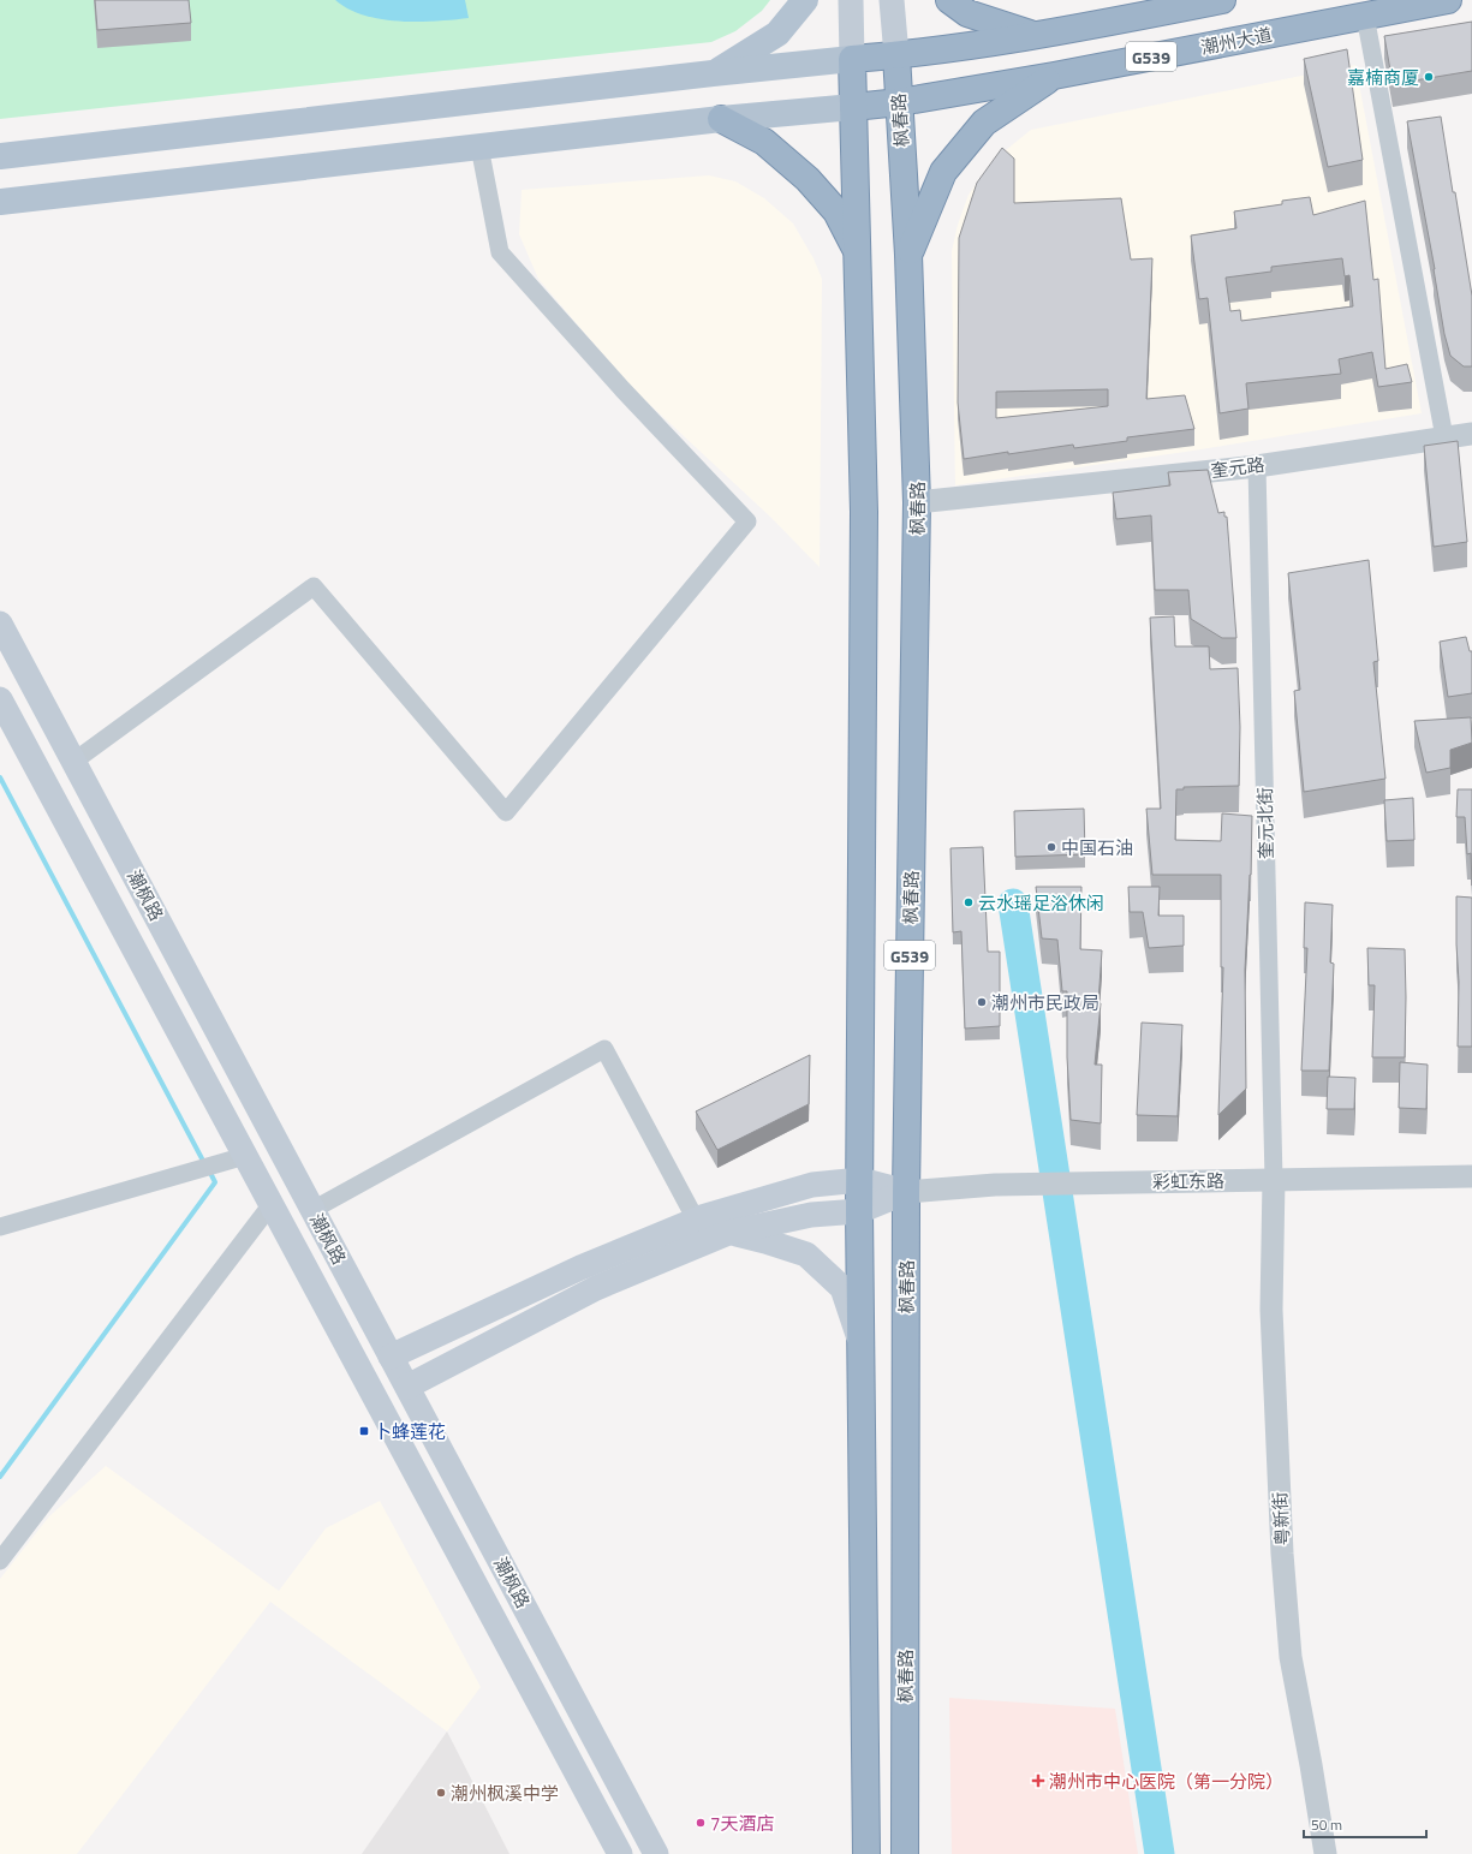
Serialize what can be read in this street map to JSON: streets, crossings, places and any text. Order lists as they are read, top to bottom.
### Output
{
  "streets": {
    "highway": ["潮州大道", "G539", "枫春路"],
    "main road": ["潮枫路"],
    "street": [
      "奎元路",
      "奎元北街",
      "彩虹东路",
      "粤新街"
    ]
  },
  "crossings": [
    ["潮州大道", "G539"],
    ["潮州大道", "枫春路"],
    ["G539", "枫春路"],
    ["枫春路", "奎元路"],
    ["枫春路", "彩虹东路"],
    ["奎元路", "奎元北街"],
    ["奎元北街", "彩虹东路"],
    ["奎元北街", "粤新街"],
    ["彩虹东路", "粤新街"]
  ],
  "places": {
    "other": [
      "嘉楠商厦",
      "中国石油",
      "云水瑶足浴休闲",
      "潮州市民政局",
      "潮州枫溪中学",
      "7天酒店"
    ],
    "transit": ["卜蜂莲花"],
    "health": ["潮州市中心医院（第一分院）"]
  },
  "scale_bar": "50 m"
}
